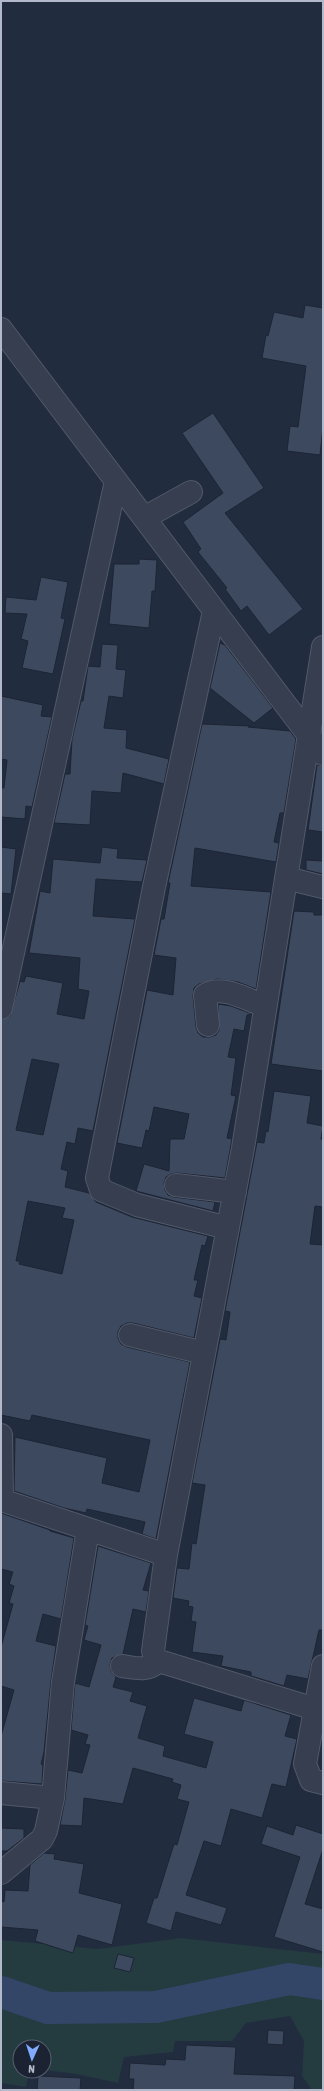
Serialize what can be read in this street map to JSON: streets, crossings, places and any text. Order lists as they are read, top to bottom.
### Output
{
  "north": "bottom"
}
